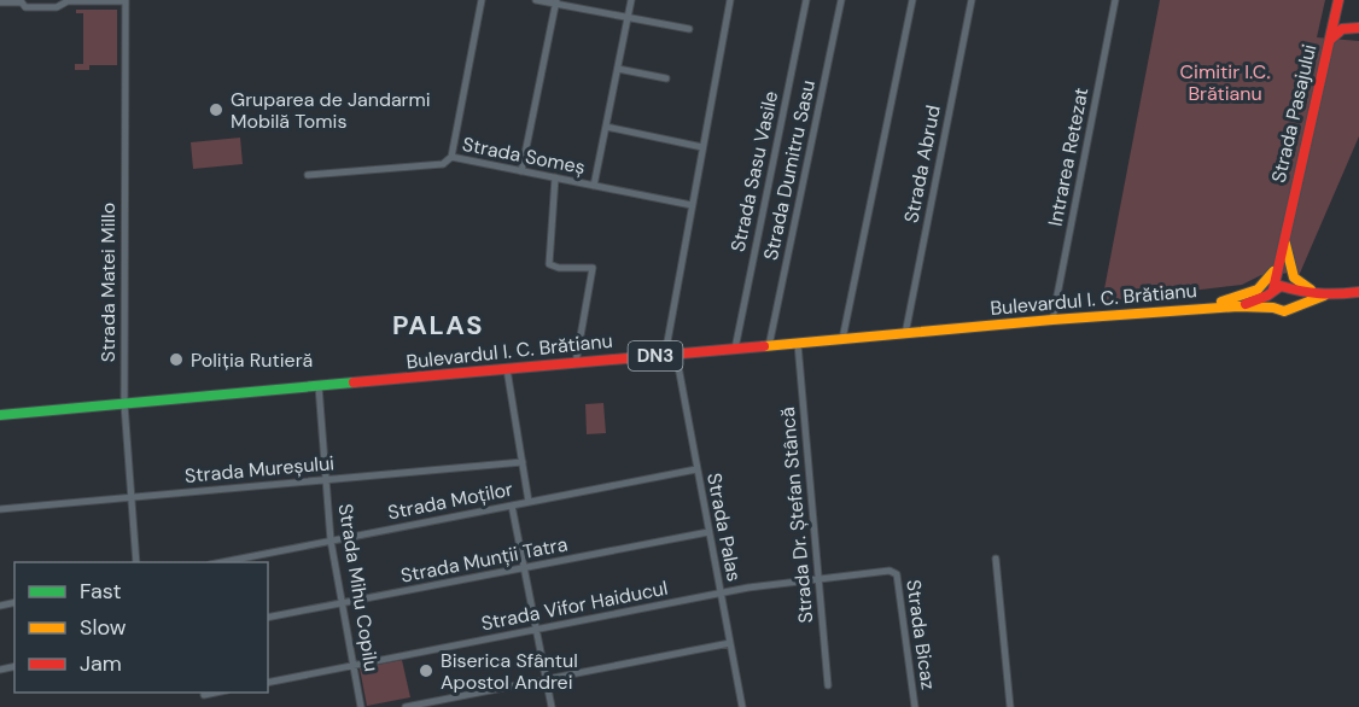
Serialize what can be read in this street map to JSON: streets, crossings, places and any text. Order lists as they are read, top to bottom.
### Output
{
  "streets": {
    "main road": ["Strada Pasajului", "Bulevardul I. C. Brătianu", "DN3"],
    "street": [
      "Strada Someș",
      "Intrarea Retezat",
      "Strada Abrud",
      "Strada Dumitru Sasu",
      "Strada Sasu Vasile",
      "Strada Matei Millo",
      "Strada Mureșului",
      "Strada Moților",
      "Strada Dr. Ștefan Stâncă",
      "Strada Palas",
      "Strada Munții Tatra",
      "Strada Mihu Copilu",
      "Strada Vifor Haiducul",
      "Strada Bicaz"
    ]
  },
  "crossings": [
    ["Strada Pasajului", "Bulevardul I. C. Brătianu"],
    ["Strada Pasajului", "DN3"],
    ["Intrarea Retezat", "Bulevardul I. C. Brătianu"],
    ["Strada Abrud", "Bulevardul I. C. Brătianu"],
    ["Strada Dumitru Sasu", "Bulevardul I. C. Brătianu"],
    ["Strada Sasu Vasile", "Bulevardul I. C. Brătianu"],
    ["Strada Matei Millo", "Bulevardul I. C. Brătianu"],
    ["Strada Matei Millo", "Strada Mureșului"],
    ["Bulevardul I. C. Brătianu", "DN3"],
    ["Bulevardul I. C. Brătianu", "Strada Dr. Ștefan Stâncă"],
    ["Bulevardul I. C. Brătianu", "Strada Palas"],
    ["Bulevardul I. C. Brătianu", "Strada Mihu Copilu"],
    ["Strada Mureșului", "Strada Mihu Copilu"],
    ["Strada Moților", "Strada Palas"],
    ["Strada Moților", "Strada Mihu Copilu"],
    ["Strada Dr. Ștefan Stâncă", "Strada Vifor Haiducul"],
    ["Strada Palas", "Strada Munții Tatra"],
    ["Strada Palas", "Strada Vifor Haiducul"],
    ["Strada Munții Tatra", "Strada Mihu Copilu"],
    ["Strada Mihu Copilu", "Strada Vifor Haiducul"],
    ["Strada Vifor Haiducul", "Strada Bicaz"]
  ],
  "districts": ["PALAS"],
  "parks": ["Cimitir I.C. Brătianu"],
  "places": ["Gruparea de Jandarmi Mobilă Tomis", "Poliția Rutieră", "Biserica Sfântul Apostol Andrei"],
  "legend": ["Fast", "Slow", "Jam"]
}
